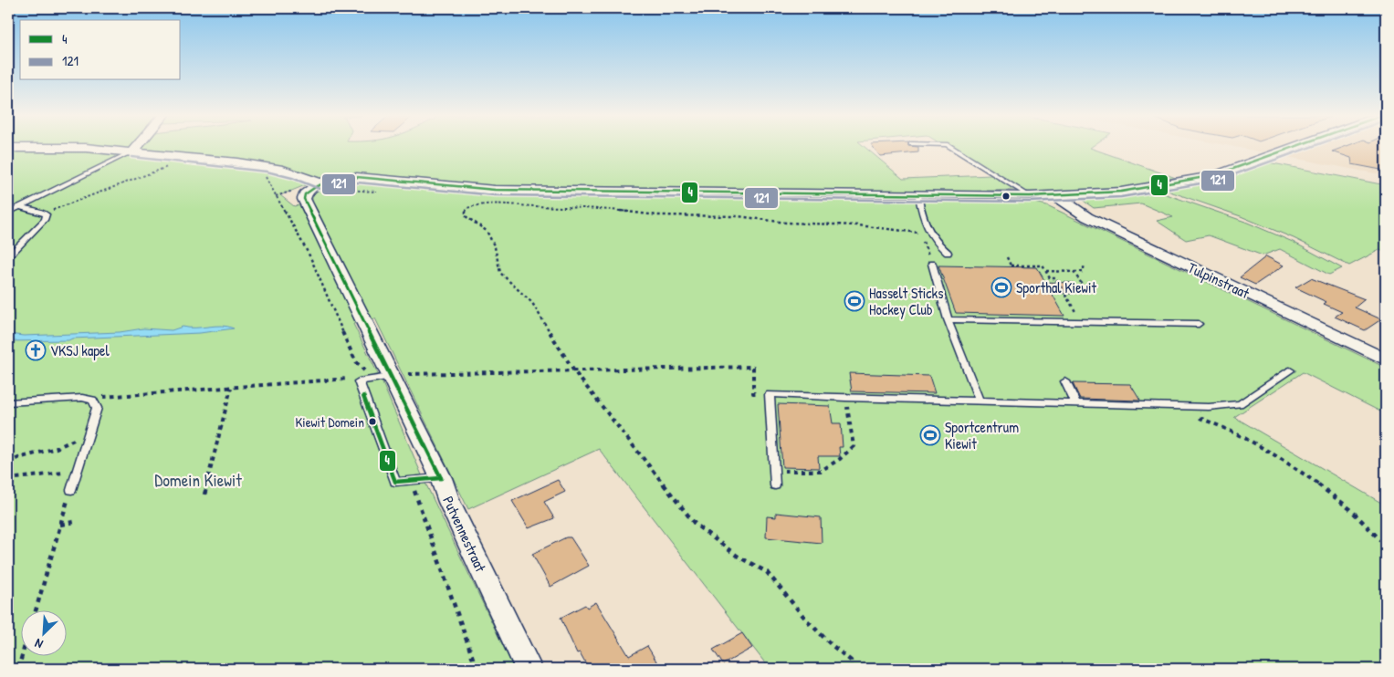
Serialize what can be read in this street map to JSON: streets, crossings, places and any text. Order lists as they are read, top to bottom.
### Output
{
  "streets": {
    "street": ["Tulpinstraat", "Putvennestraat"]
  },
  "parks": ["Domein Kiewit"],
  "places": {
    "sports": ["Sporthal Kiewit", "Hasselt Sticks Hockey Club", "Sportcentrum Kiewit"],
    "church": ["VKSJ kapel"],
    "other": ["Kiewit Domein"]
  },
  "lines": ["transit line 4", "transit line 121"],
  "legend": ["4", "121"],
  "north": "bottom left"
}
